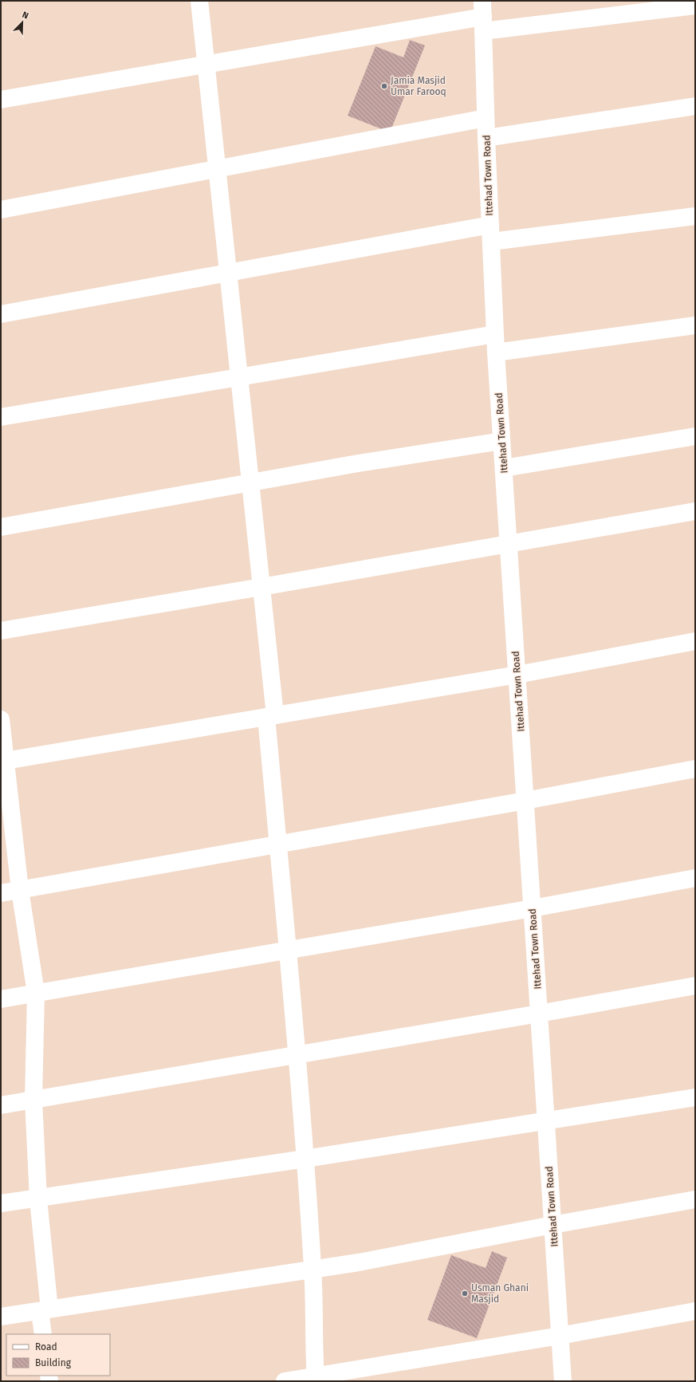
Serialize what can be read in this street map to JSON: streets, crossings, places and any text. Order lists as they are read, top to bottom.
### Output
{
  "streets": {
    "street": ["Ittehad Town Road"]
  },
  "places": ["Jamia Masjid Umar Farooq", "Usman Ghani Masjid"],
  "legend": ["Road", "Building"],
  "north": "top right"
}
